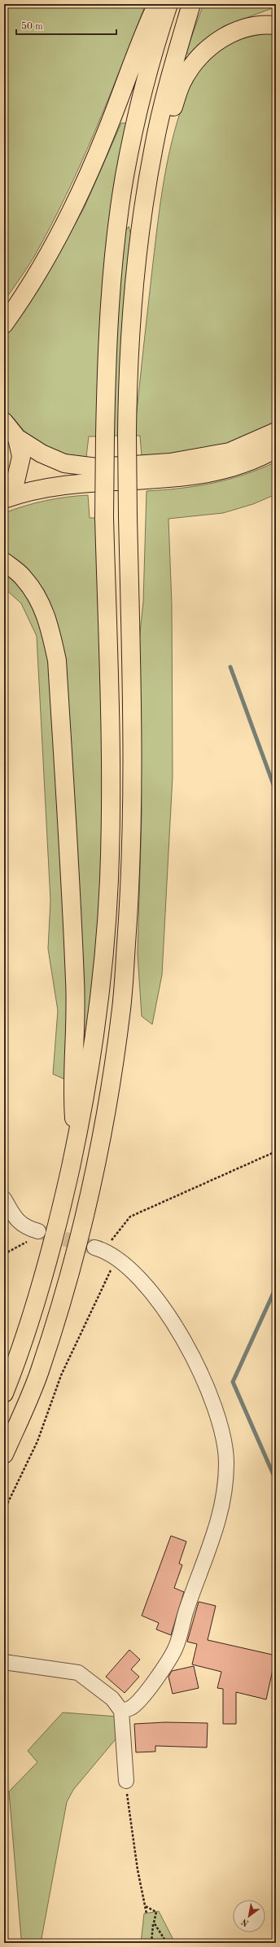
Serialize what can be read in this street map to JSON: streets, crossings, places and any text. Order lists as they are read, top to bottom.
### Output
{
  "scale_bar": "50 m",
  "north": "bottom left"
}
